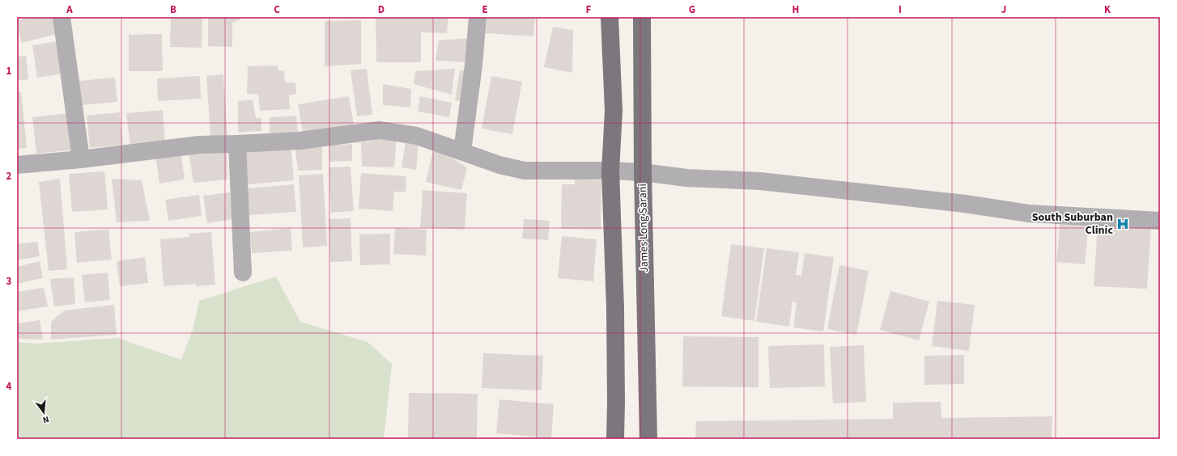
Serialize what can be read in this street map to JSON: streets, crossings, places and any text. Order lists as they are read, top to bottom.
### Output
{
  "streets": {
    "main road": ["James Long Sarani"]
  },
  "places": {
    "hospital": ["South Suburban Clinic"]
  },
  "north": "bottom",
  "grid": {
    "columns": [
      "A",
      "B",
      "C",
      "D",
      "E",
      "F",
      "G",
      "H",
      "I",
      "J",
      "K"
    ],
    "rows": [
      "1",
      "2",
      "3",
      "4"
    ]
  }
}
